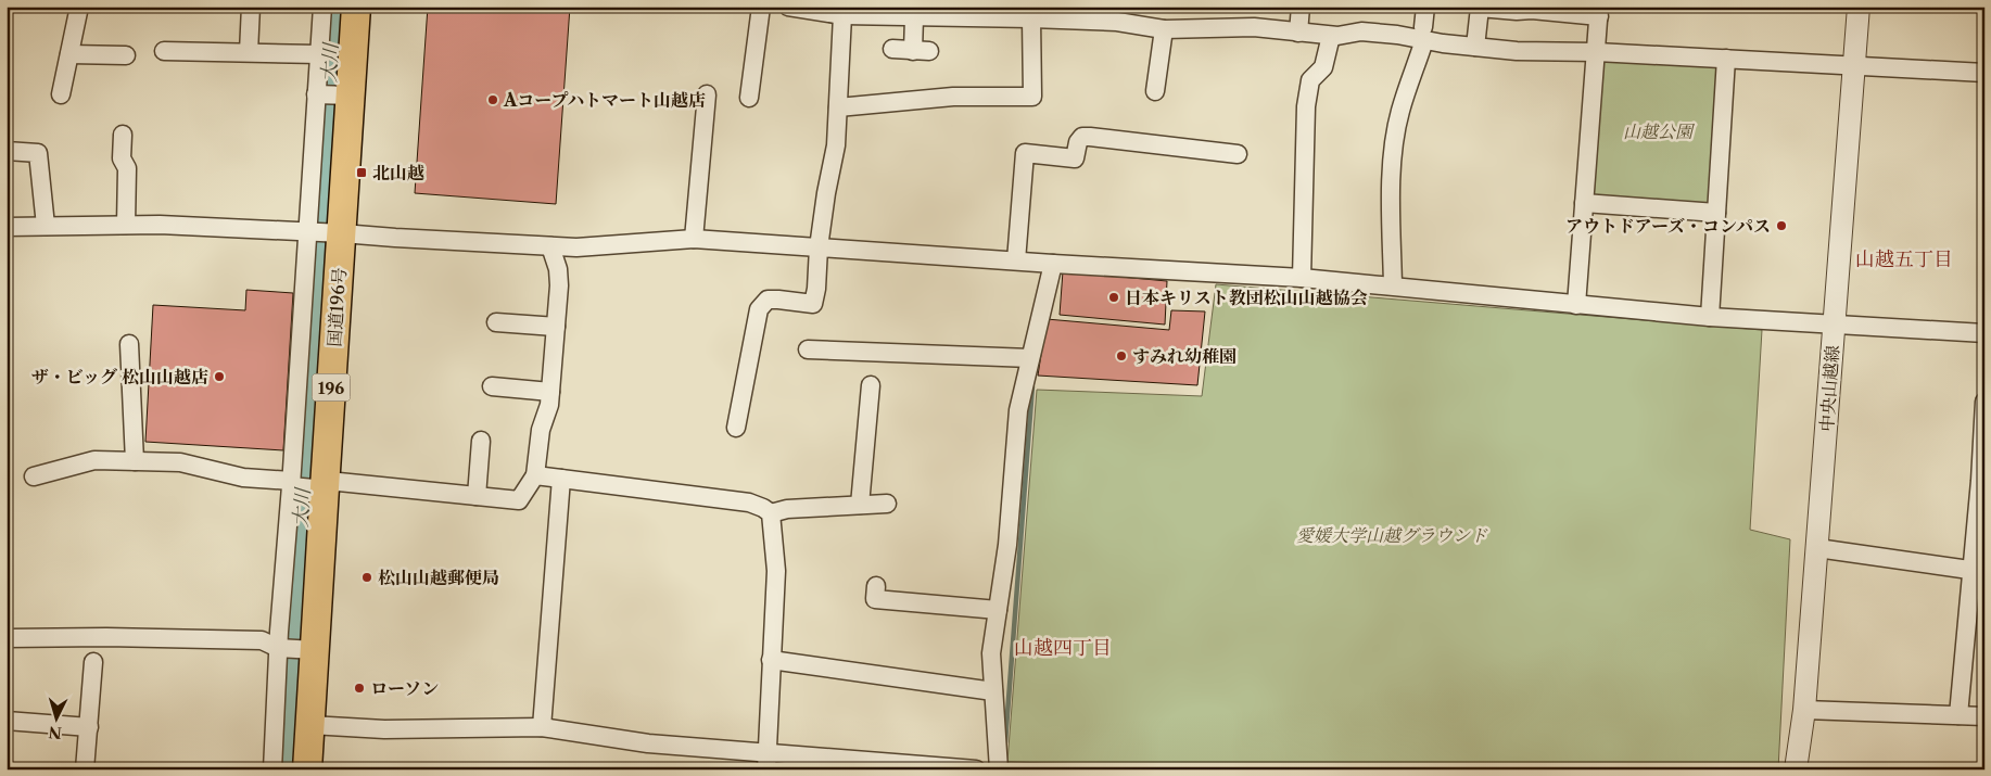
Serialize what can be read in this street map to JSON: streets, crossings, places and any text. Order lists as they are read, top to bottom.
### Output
{
  "streets": {
    "highway": ["国道196号", "196"],
    "street": ["中央山越線"]
  },
  "districts": ["山越五丁目", "山越四丁目"],
  "water": ["大川"],
  "parks": ["山越公園", "愛媛大学山越グラウンド"],
  "places": {
    "other": [
      "Aコープハトマート山越店",
      "アウトドアーズ・コンパス",
      "日本キリスト教団松山山越協会",
      "すみれ幼稚園",
      "ザ・ビッグ 松山山越店",
      "松山山越郵便局",
      "ローソン"
    ],
    "transit": ["北山越"]
  },
  "north": "bottom"
}
